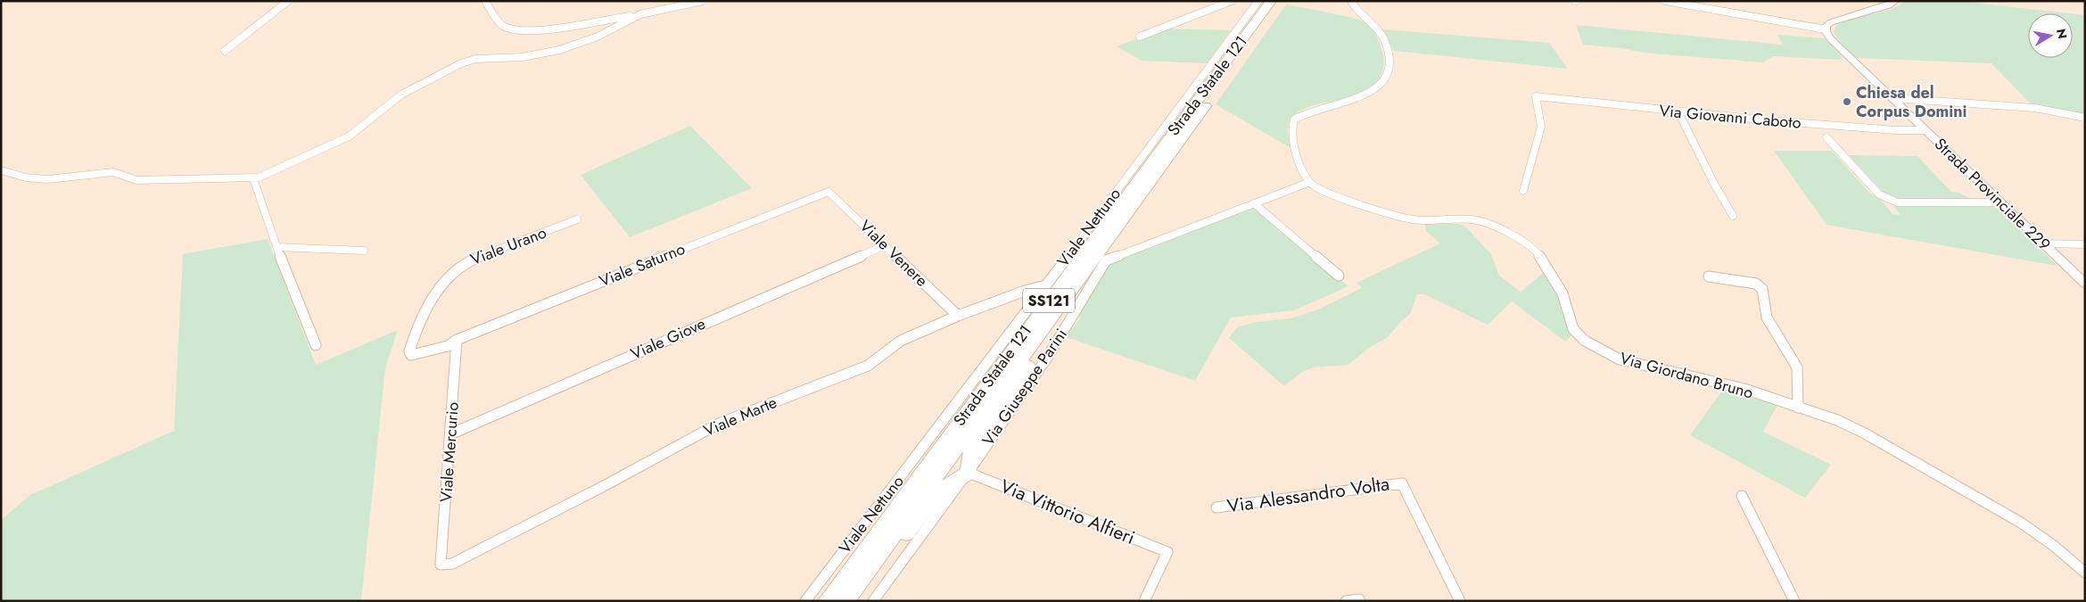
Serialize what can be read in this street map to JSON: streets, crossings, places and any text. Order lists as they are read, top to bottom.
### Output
{
  "streets": {
    "main road": ["Strada Statale 121", "SS121"],
    "street": [
      "Via Giovanni Caboto",
      "Strada Provinciale 229",
      "Viale Nettuno",
      "Viale Urano",
      "Viale Venere",
      "Viale Saturno",
      "Viale Giove",
      "Via Giordano Bruno",
      "Via Giuseppe Parini",
      "Viale Marte",
      "Viale Mercurio",
      "Via Alessandro Volta",
      "Via Vittorio Alfieri"
    ]
  },
  "crossings": [
    ["Strada Statale 121", "Viale Nettuno"],
    ["Via Giovanni Caboto", "Strada Provinciale 229"],
    ["Viale Nettuno", "Viale Marte"],
    ["Viale Urano", "Viale Saturno"],
    ["Viale Urano", "Viale Mercurio"],
    ["Viale Venere", "Viale Saturno"],
    ["Viale Venere", "Viale Giove"],
    ["Viale Venere", "Viale Marte"],
    ["Viale Saturno", "Viale Mercurio"],
    ["Viale Giove", "Viale Mercurio"],
    ["Via Giordano Bruno", "Via Giuseppe Parini"],
    ["Via Giuseppe Parini", "Via Vittorio Alfieri"],
    ["Viale Marte", "Viale Mercurio"]
  ],
  "places": ["Chiesa del Corpus Domini"],
  "north": "right"
}
